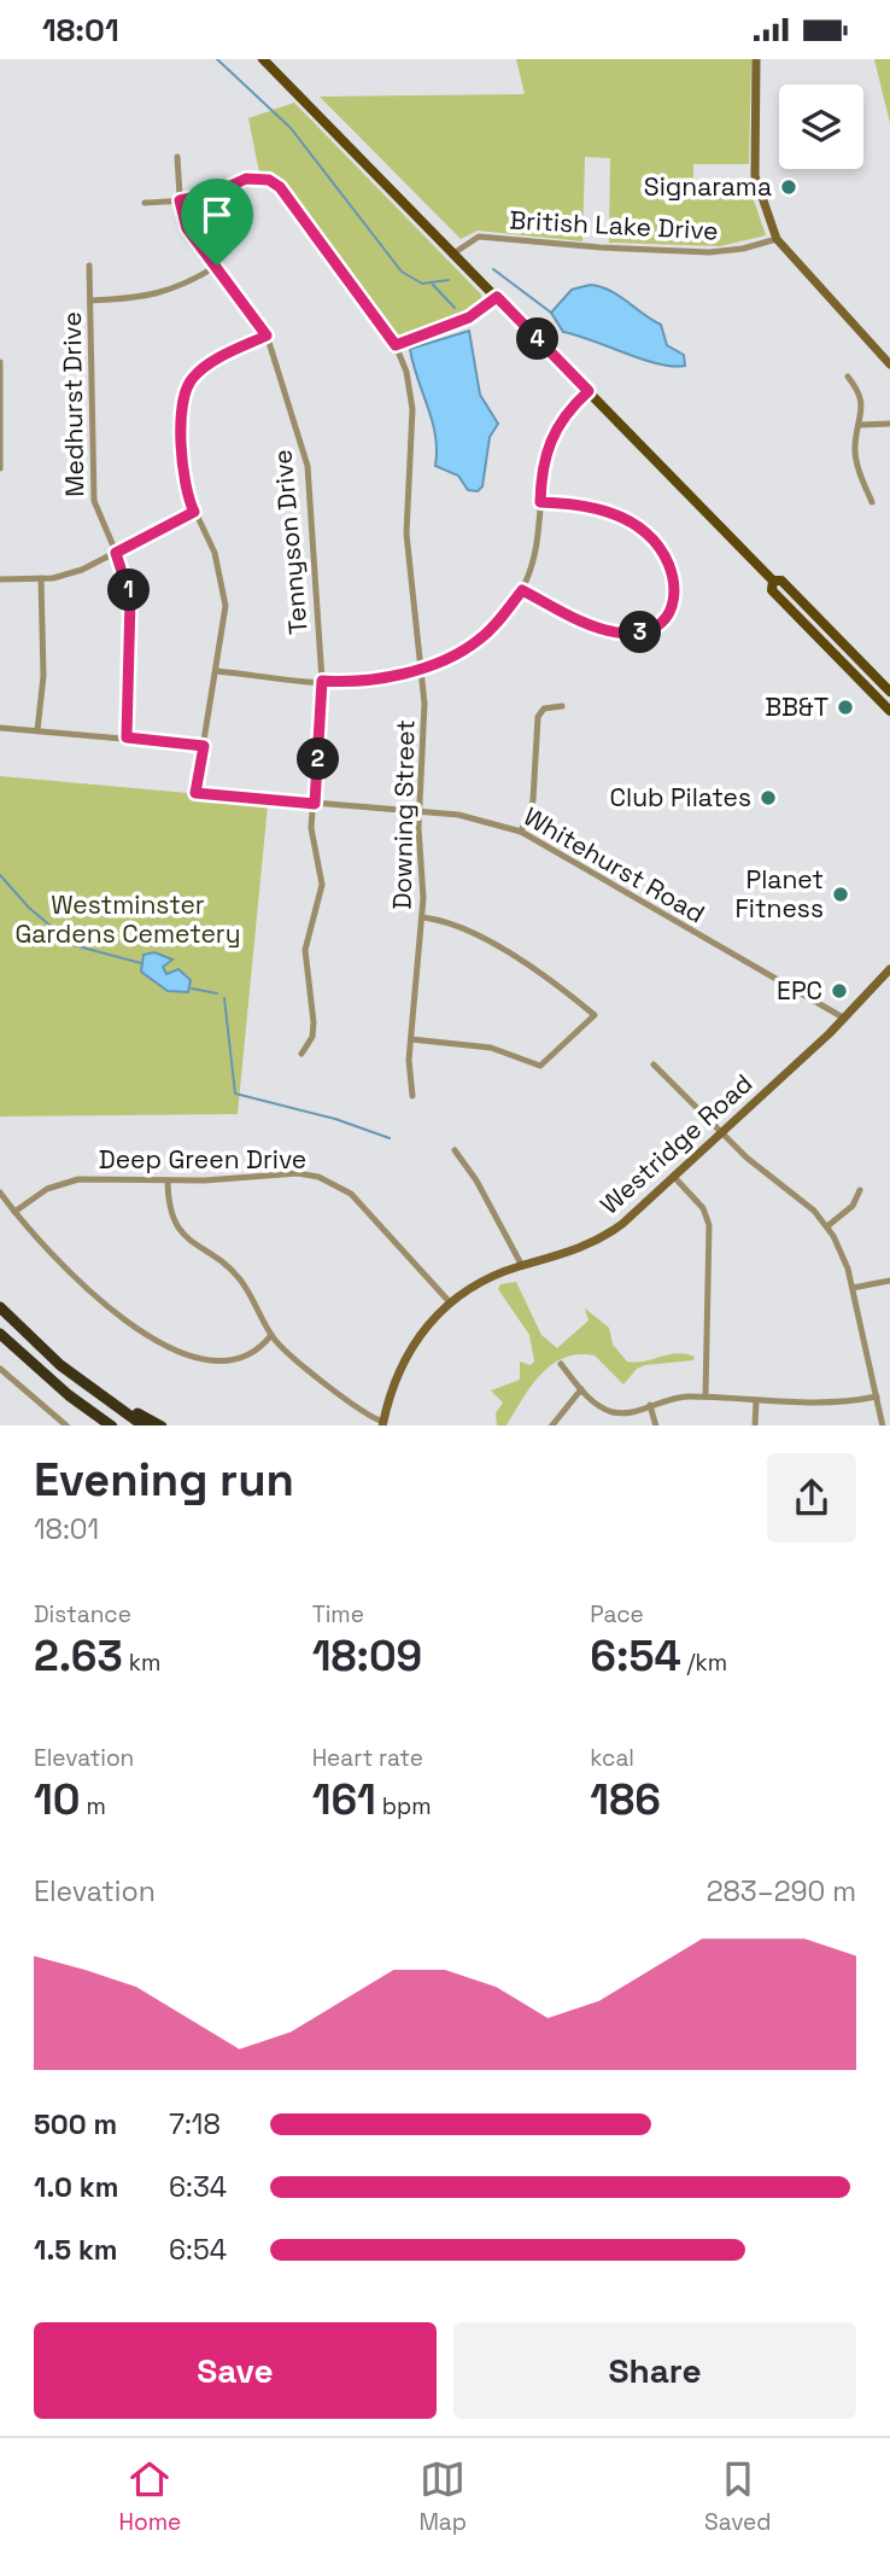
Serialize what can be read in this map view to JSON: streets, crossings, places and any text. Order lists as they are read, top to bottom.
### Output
{
  "streets": {
    "main road": ["Westridge Road"],
    "street": [
      "British Lake Drive",
      "Medhurst Drive",
      "Tennyson Drive",
      "Downing Street",
      "Whitehurst Road",
      "Deep Green Drive"
    ]
  },
  "crossings": [
    ["Tennyson Drive", "Downing Street"],
    ["Tennyson Drive", "Whitehurst Road"],
    ["Downing Street", "Whitehurst Road"],
    ["Whitehurst Road", "Westridge Road"],
    ["Westridge Road", "Deep Green Drive"]
  ],
  "parks": ["Westminster Gardens Cemetery"],
  "places": [
    "Signarama",
    "BB&T",
    "Club Pilates",
    "Planet Fitness",
    "EPC"
  ],
  "page": {
    "status": "18:01",
    "pins": [
      "4",
      "1",
      "3",
      "2"
    ],
    "heading": ["Evening run", "18:01"],
    "stats": [
      ["Distance", "2.63 km"],
      ["Time", "18:09"],
      ["Pace", "6:54 /km"],
      ["Elevation", "10 m"],
      ["Heart rate", "161 bpm"],
      ["kcal", "186"]
    ],
    "chart": ["Elevation", "283–290 m"],
    "list": [
      {
        "name": "500 m",
        "note": "7:18"
      },
      {
        "name": "1.0 km",
        "note": "6:34"
      },
      {
        "name": "1.5 km",
        "note": "6:54"
      }
    ],
    "buttons": ["Save", "Share"],
    "tabs": ["Home", "Map", "Saved"]
  }
}
